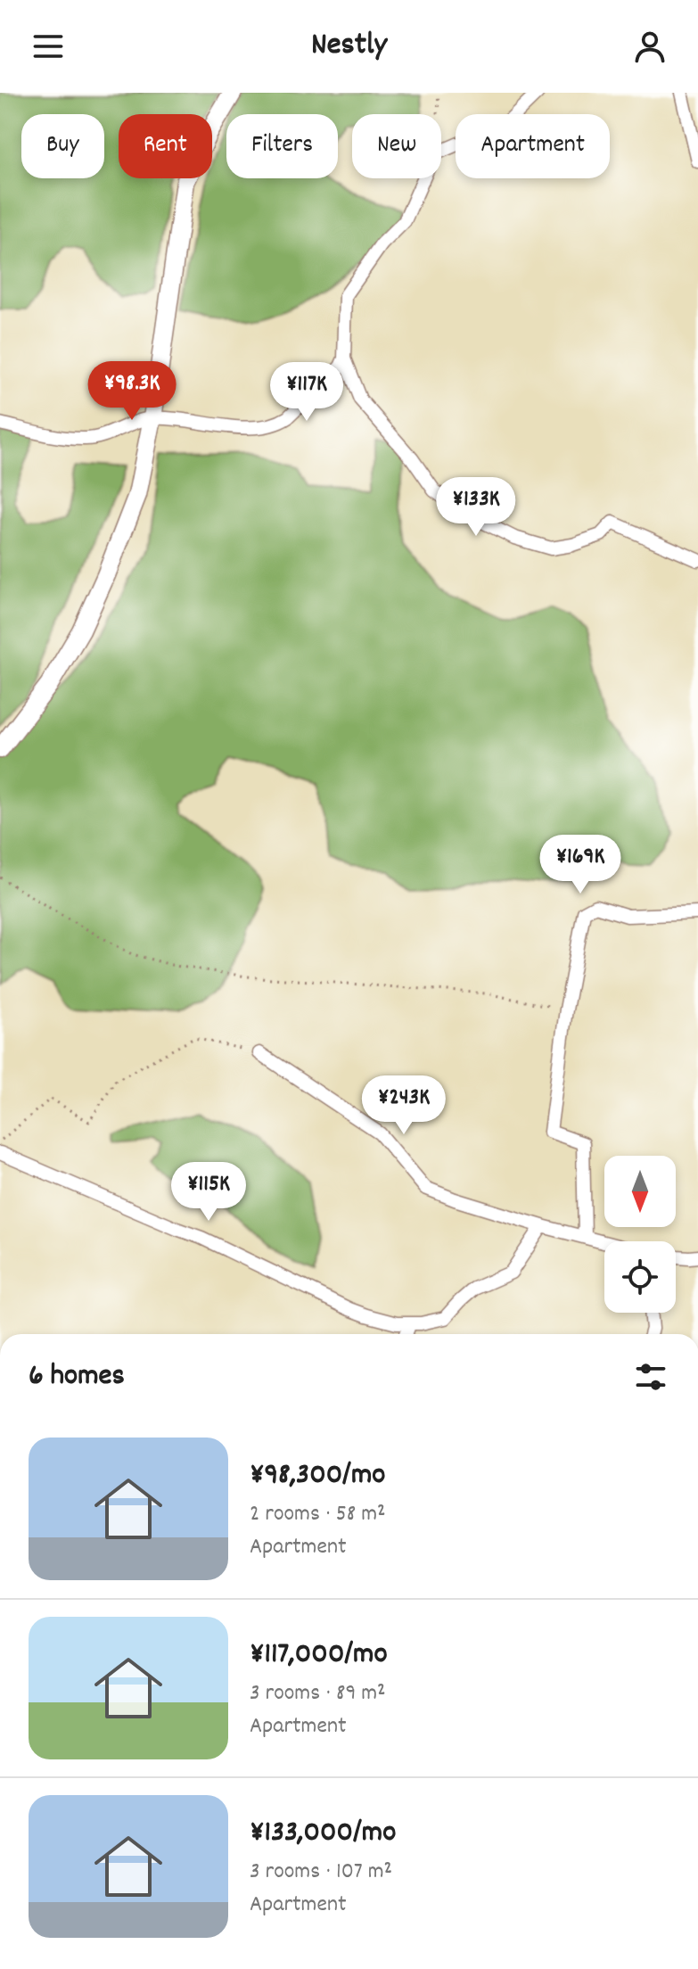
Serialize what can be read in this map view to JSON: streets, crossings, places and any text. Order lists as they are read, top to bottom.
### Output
{
  "north": "bottom",
  "page": {
    "header": "Nestly",
    "chip": [
      "Buy",
      "Rent",
      "Filters",
      "New",
      "Apartment"
    ],
    "price": [
      "¥98.3K",
      "¥117K",
      "¥133K",
      "¥169K",
      "¥243K",
      "¥115K"
    ],
    "heading": "6 homes",
    "list": [
      {
        "name": "¥98,300/mo",
        "note": "2 rooms · 58 m² · Apartment"
      },
      {
        "name": "¥117,000/mo",
        "note": "3 rooms · 89 m² · Apartment"
      },
      {
        "name": "¥133,000/mo",
        "note": "3 rooms · 107 m² · Apartment"
      }
    ]
  }
}
